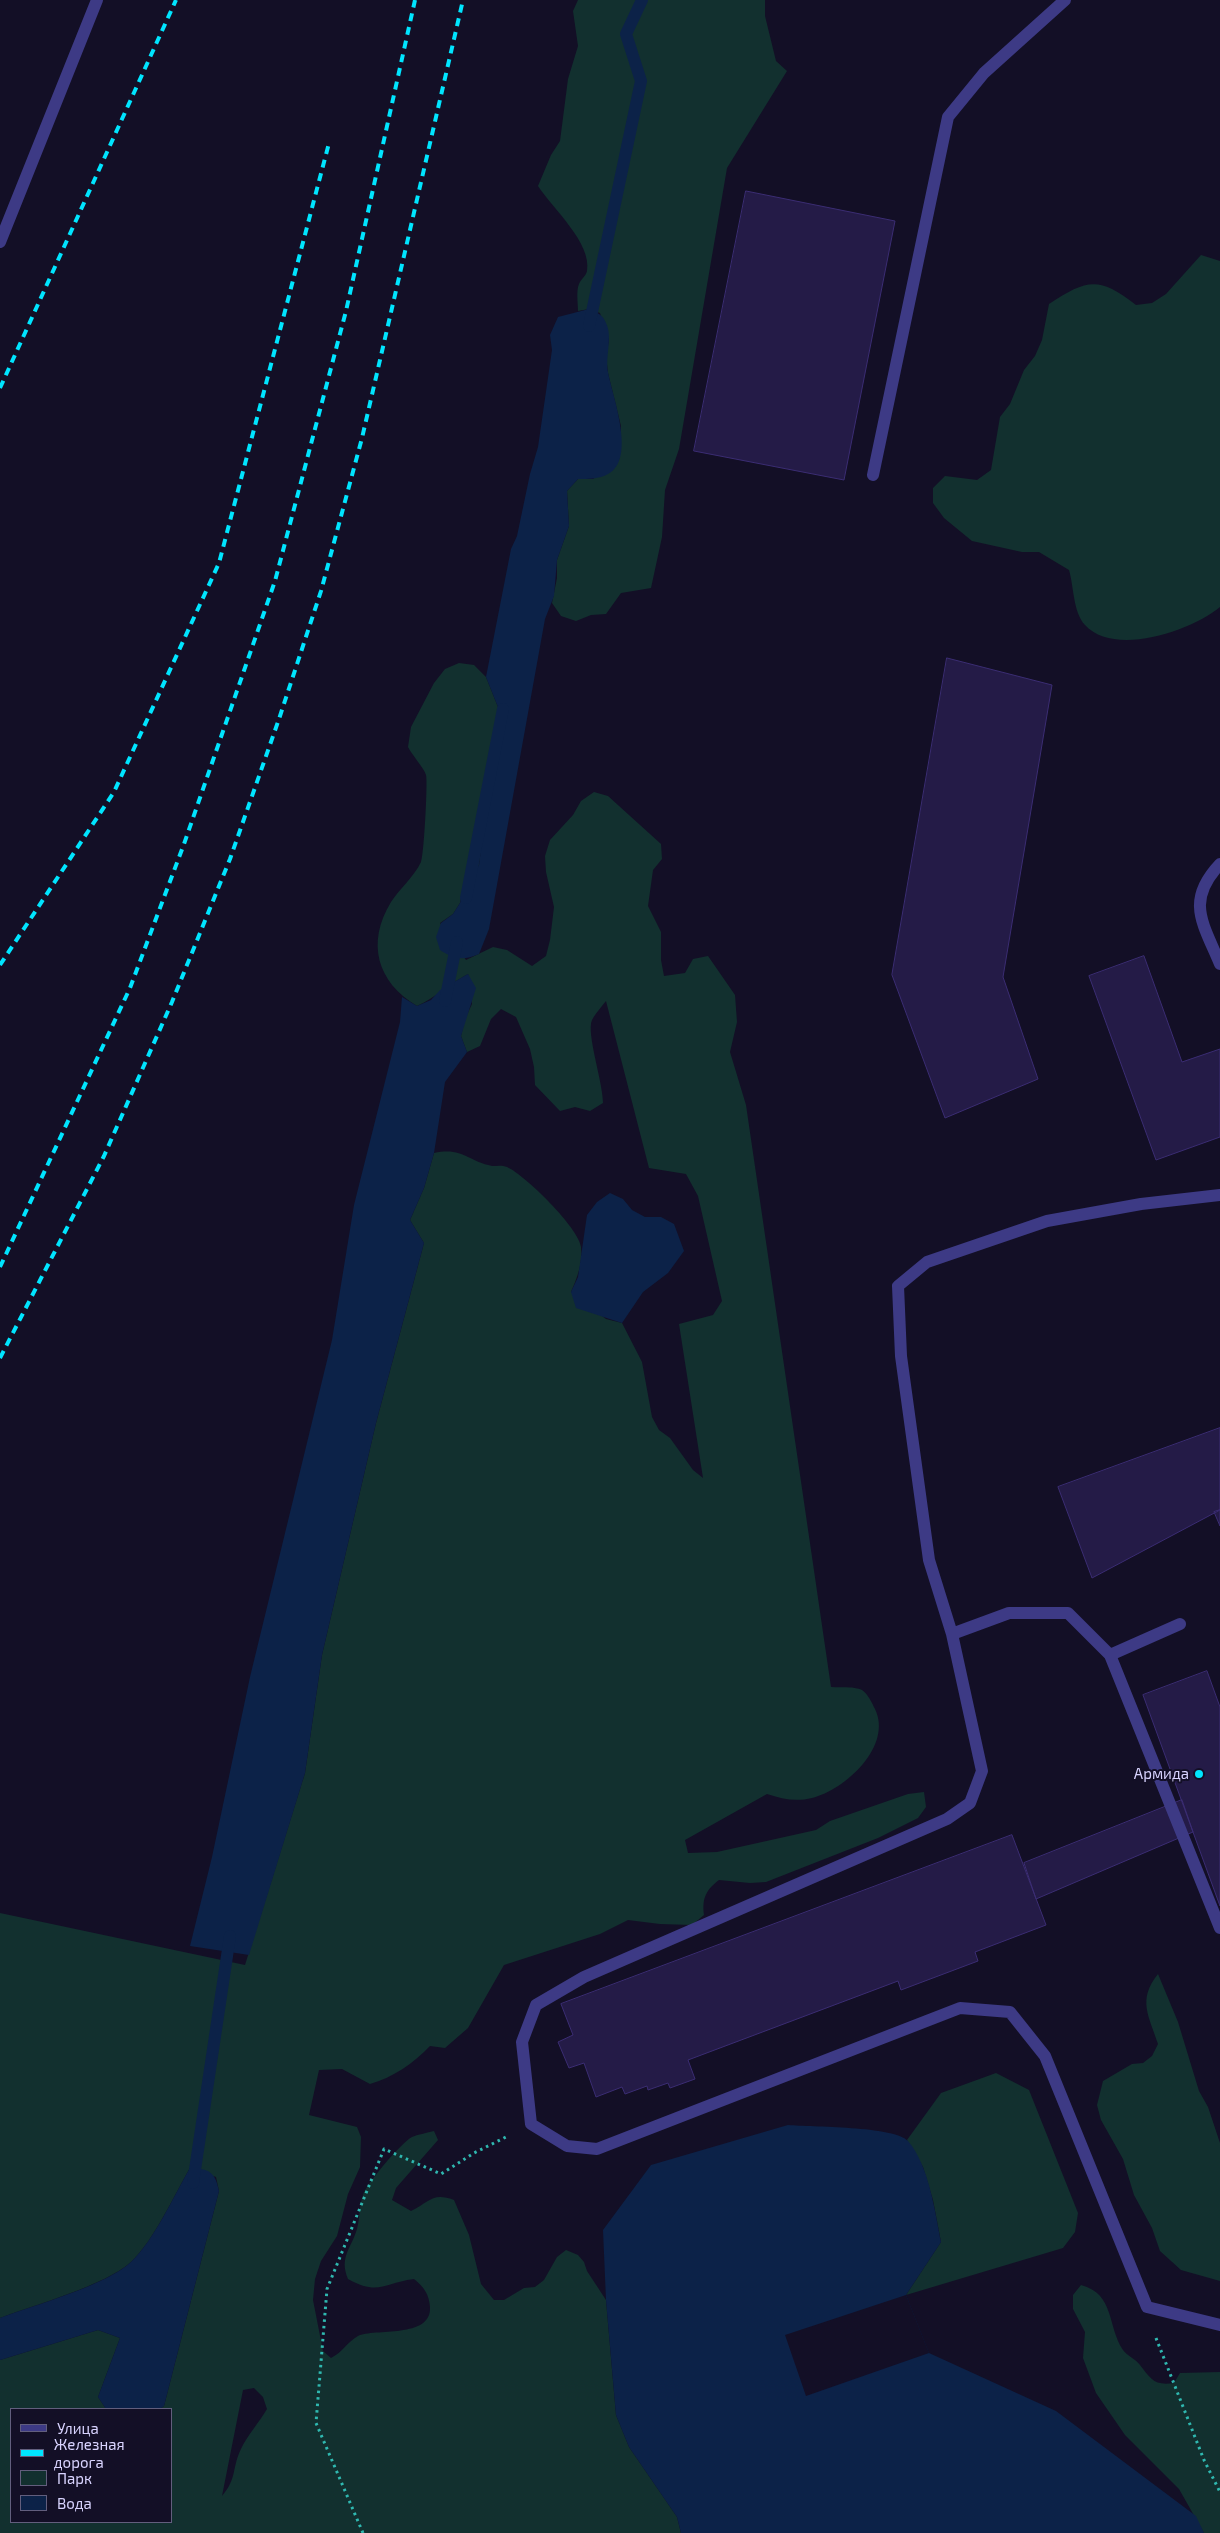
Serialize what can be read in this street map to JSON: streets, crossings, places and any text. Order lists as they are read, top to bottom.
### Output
{
  "places": ["Армида"],
  "legend": [
    "Улица",
    "Железная дорога",
    "Парк",
    "Вода"
  ]
}
